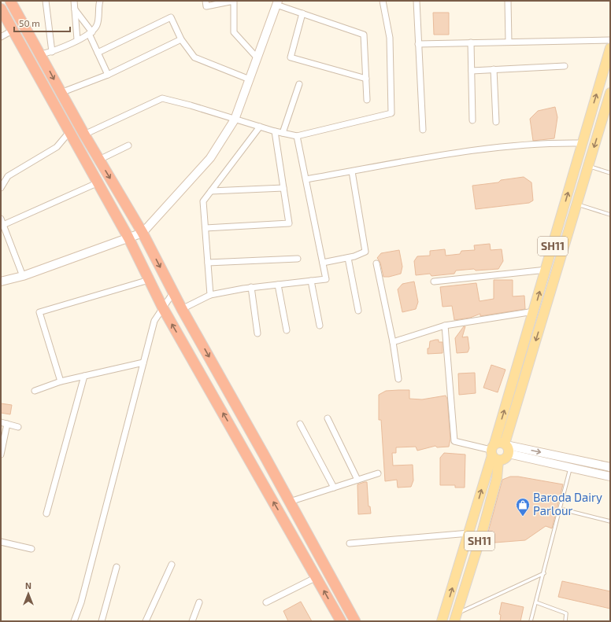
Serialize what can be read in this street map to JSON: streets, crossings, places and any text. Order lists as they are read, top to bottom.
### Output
{
  "streets": {
    "main road": ["SH11"]
  },
  "places": {
    "shop": ["Baroda Dairy Parlour"]
  },
  "scale_bar": "50 m",
  "north": "top"
}
